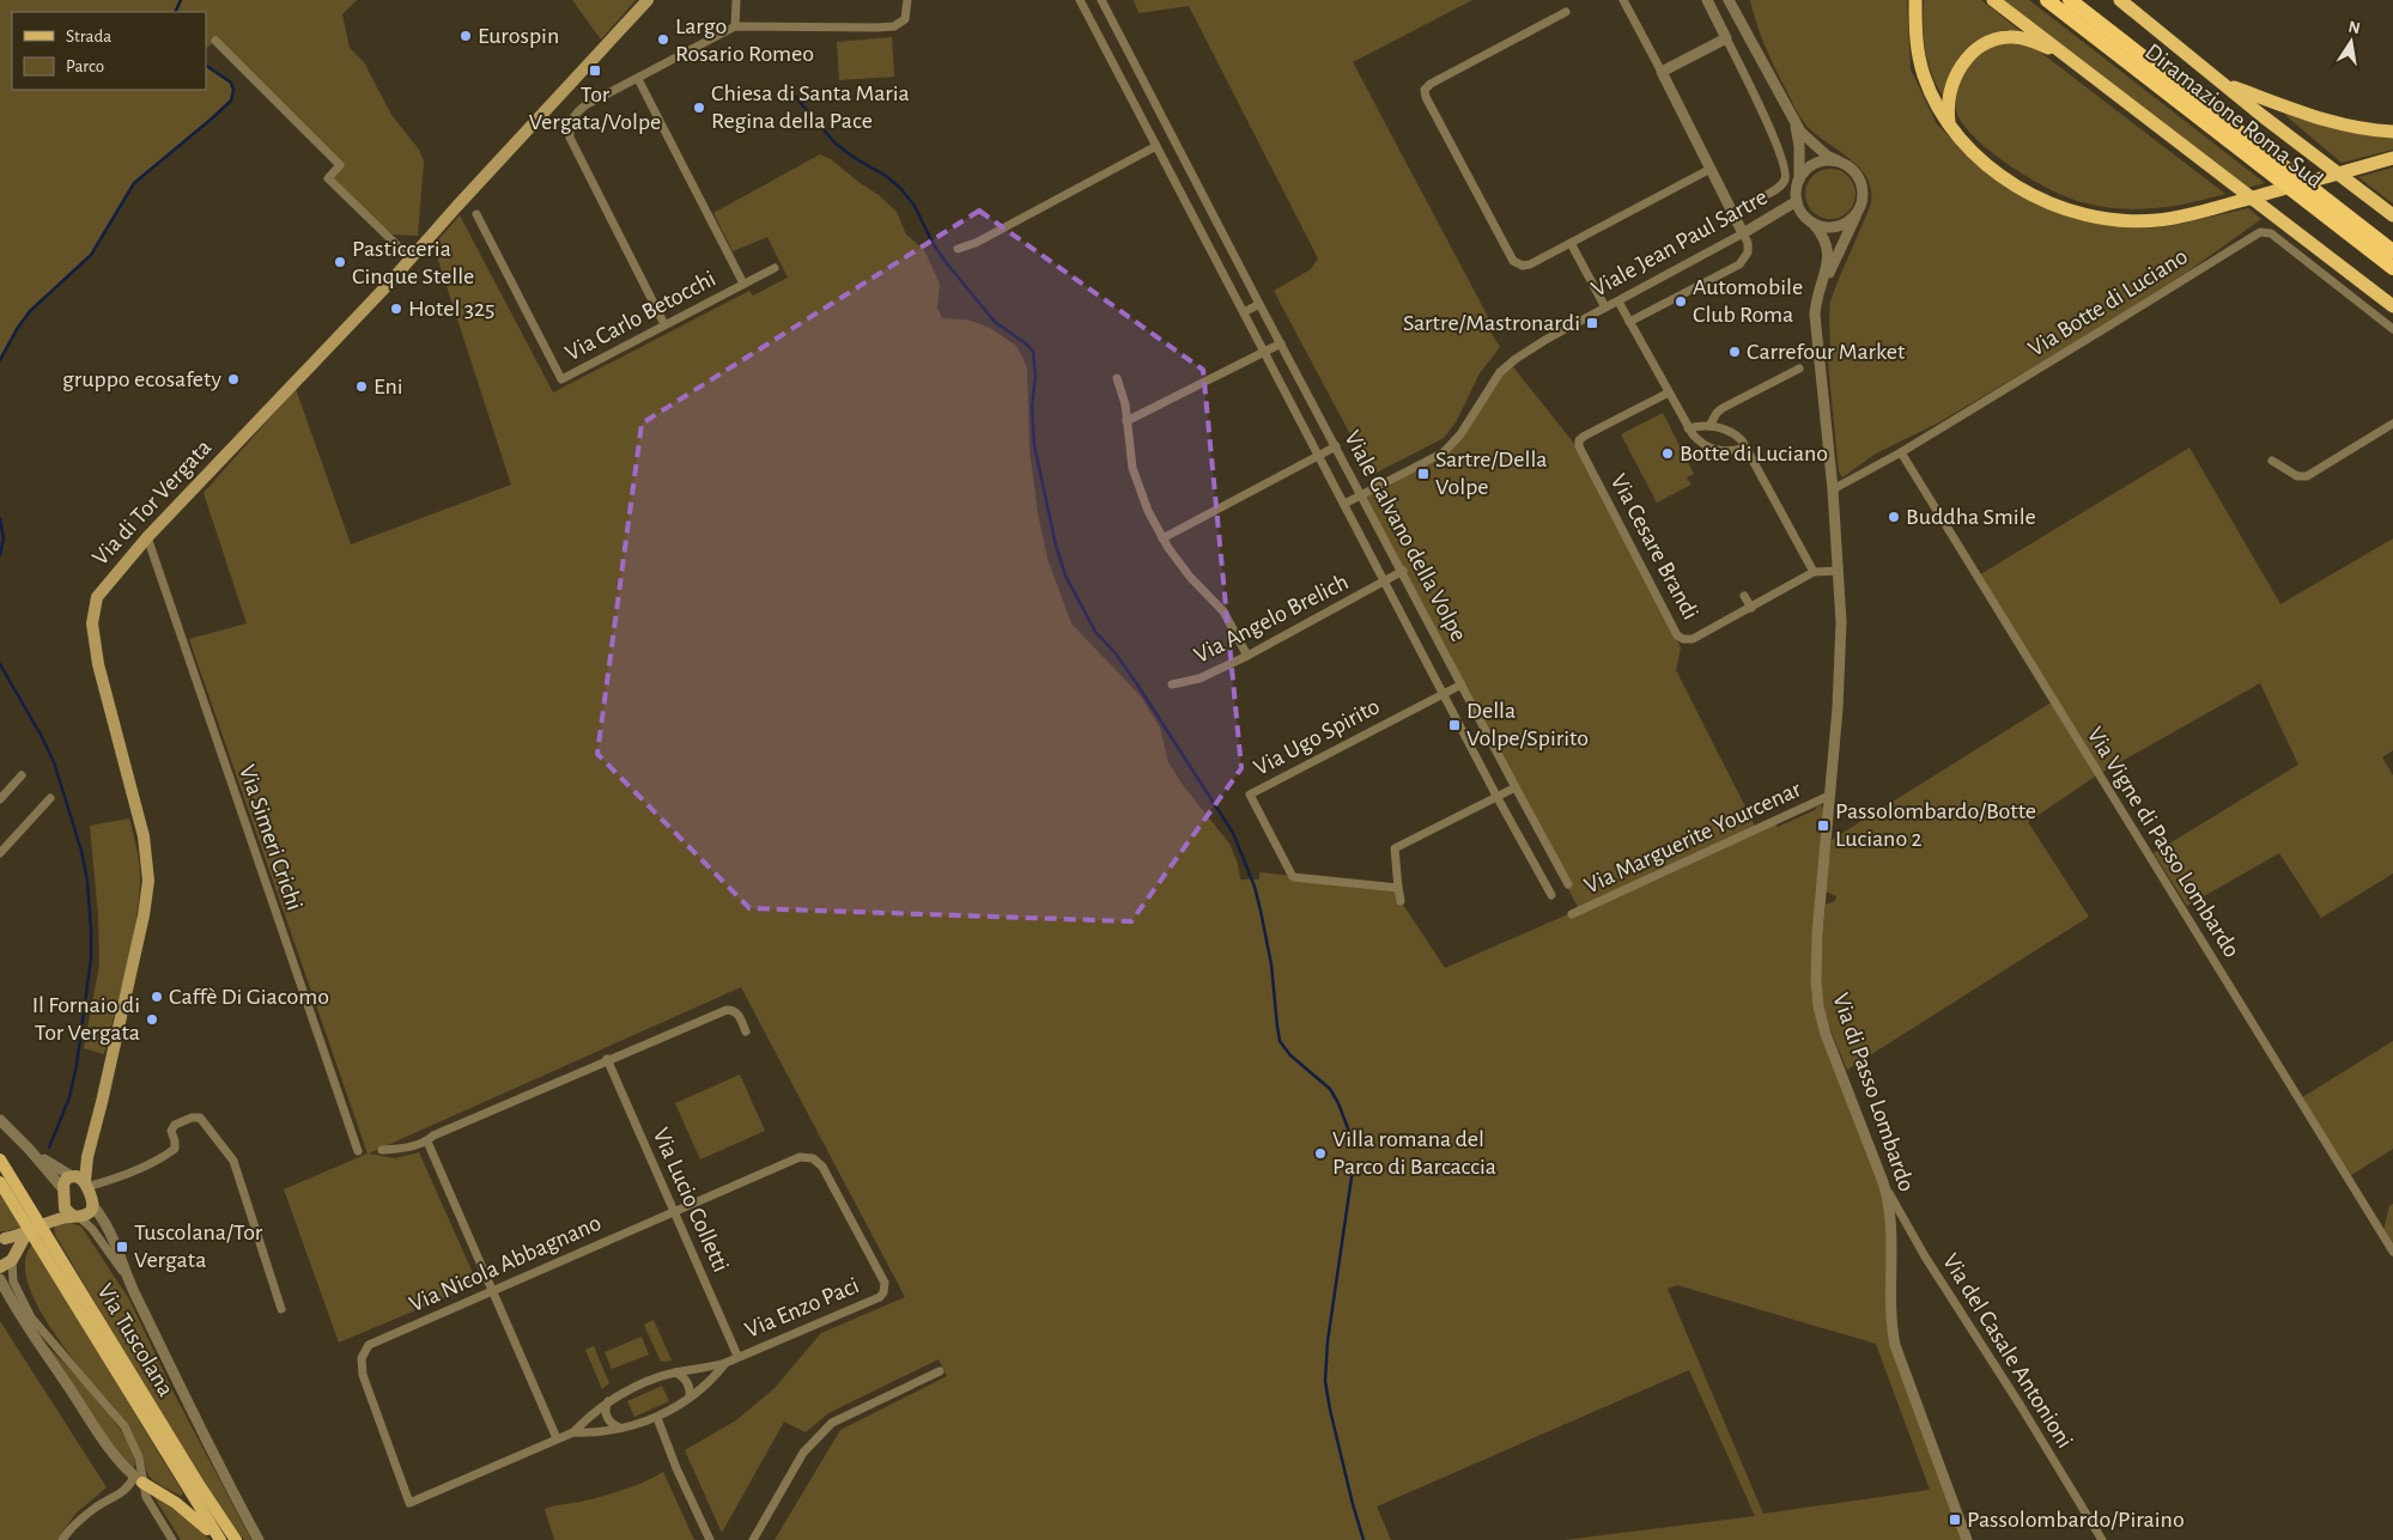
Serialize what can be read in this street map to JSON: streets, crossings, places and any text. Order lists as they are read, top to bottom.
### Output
{
  "streets": {
    "highway": ["Diramazione Roma Sud"],
    "main road": ["Via di Tor Vergata", "Via Tuscolana"],
    "street": [
      "Viale Jean Paul Sartre",
      "Via Botte di Luciano",
      "Via Carlo Betocchi",
      "Viale Galvano della Volpe",
      "Via Cesare Brandi",
      "Via Angelo Brelich",
      "Via Ugo Spirito",
      "Via Simeri Crichi",
      "Via Marguerite Yourcenar",
      "Via Vigne di Passo Lombardo",
      "Via di Passo Lombardo",
      "Via Lucio Colletti",
      "Via Nicola Abbagnano",
      "Via Enzo Paci",
      "Via del Casale Antonioni"
    ]
  },
  "crossings": [
    ["Viale Jean Paul Sartre", "Viale Galvano della Volpe"],
    ["Viale Jean Paul Sartre", "Via di Passo Lombardo"],
    ["Via Botte di Luciano", "Via Vigne di Passo Lombardo"],
    ["Via Botte di Luciano", "Via di Passo Lombardo"],
    ["Via di Tor Vergata", "Via Simeri Crichi"],
    ["Viale Galvano della Volpe", "Via Angelo Brelich"],
    ["Viale Galvano della Volpe", "Via Ugo Spirito"],
    ["Via Cesare Brandi", "Via di Passo Lombardo"],
    ["Via Marguerite Yourcenar", "Via di Passo Lombardo"],
    ["Via di Passo Lombardo", "Via del Casale Antonioni"],
    ["Via Lucio Colletti", "Via Nicola Abbagnano"],
    ["Via Lucio Colletti", "Via Enzo Paci"],
    ["Via Nicola Abbagnano", "Via Enzo Paci"]
  ],
  "places": {
    "other": [
      "Eurospin",
      "Largo Rosario Romeo",
      "Chiesa di Santa Maria Regina della Pace",
      "Pasticceria Cinque Stelle",
      "Automobile Club Roma",
      "Hotel 325",
      "Carrefour Market",
      "gruppo ecosafety",
      "Eni",
      "Botte di Luciano",
      "Buddha Smile",
      "Caffè Di Giacomo",
      "Il Fornaio di Tor Vergata",
      "Villa romana del Parco di Barcaccia"
    ],
    "transit": [
      "Tor Vergata/Volpe",
      "Sartre/Mastronardi",
      "Sartre/Della Volpe",
      "Della Volpe/Spirito",
      "Passolombardo/Botte Luciano 2",
      "Tuscolana/Tor Vergata",
      "Passolombardo/Piraino"
    ]
  },
  "legend": ["Strada", "Parco"],
  "north": "top"
}
